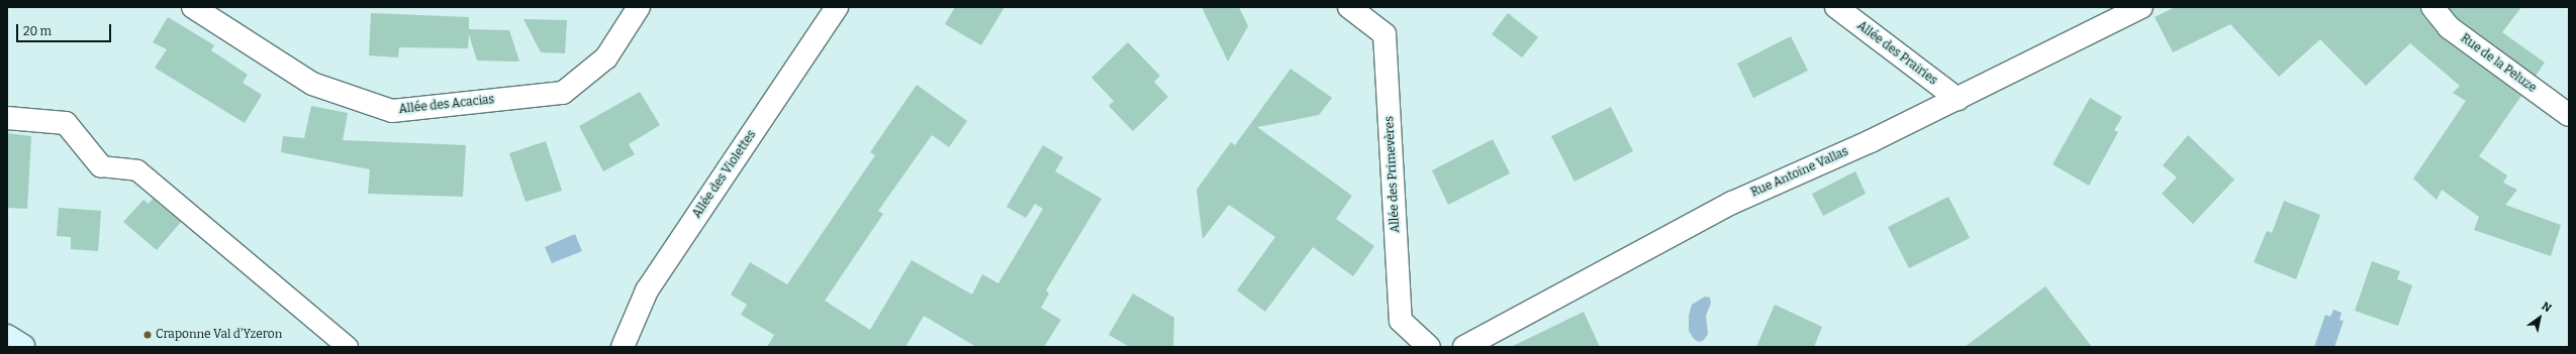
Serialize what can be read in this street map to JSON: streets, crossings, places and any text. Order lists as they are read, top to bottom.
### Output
{
  "streets": {
    "street": [
      "Allée des Prairies",
      "Rue de la Peluze",
      "Allée des Acacias",
      "Rue Antoine Vallas",
      "Allée des Violettes",
      "Allée des Primevères"
    ]
  },
  "crossings": [
    ["Allée des Prairies", "Rue Antoine Vallas"]
  ],
  "places": ["Craponne Val d'Yzeron"],
  "scale_bar": "20 m",
  "north": "top right"
}
